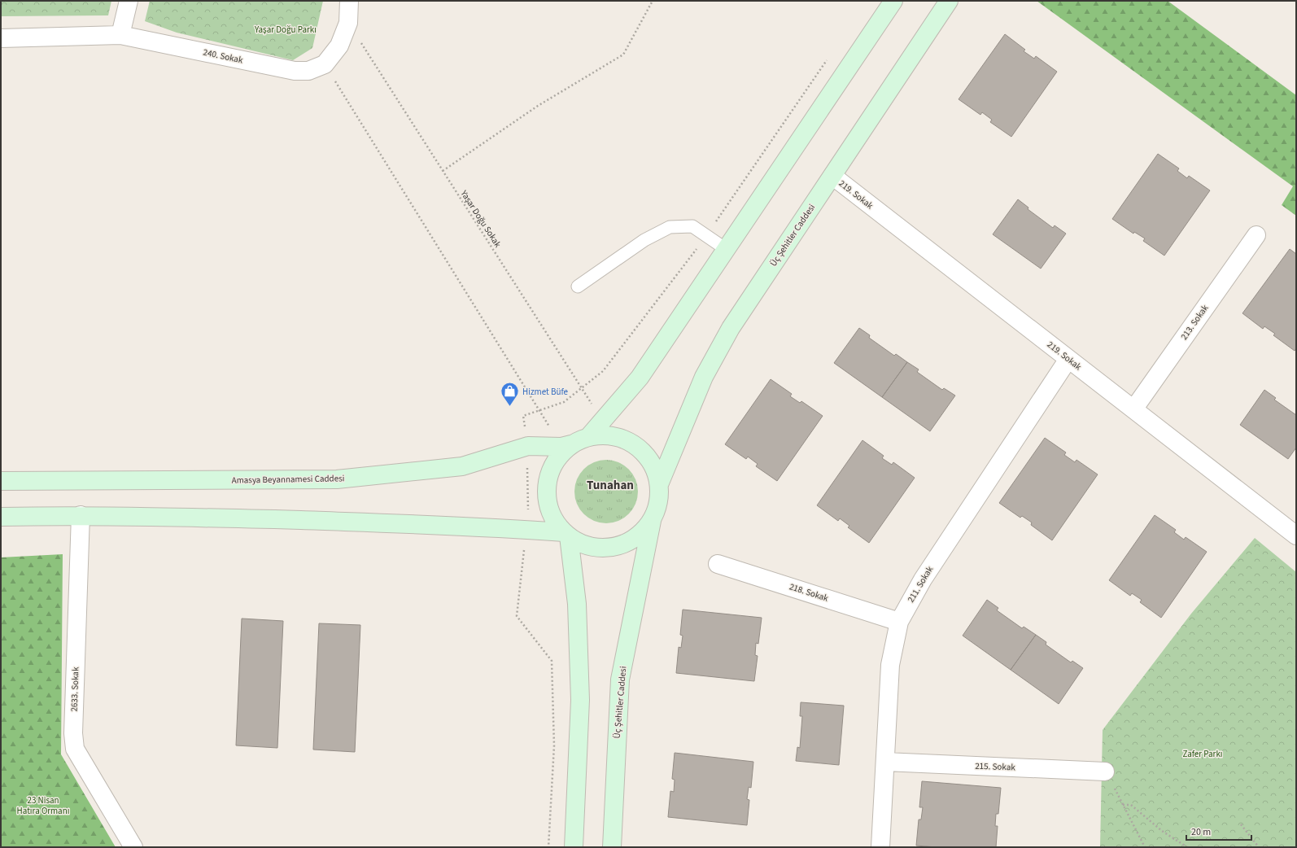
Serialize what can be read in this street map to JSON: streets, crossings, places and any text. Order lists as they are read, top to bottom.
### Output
{
  "streets": {
    "main road": ["Üç Şehitler Caddesi", "Amasya Beyannamesi Caddesi"],
    "street": [
      "240. Sokak",
      "219. Sokak",
      "213. Sokak",
      "211. Sokak",
      "218. Sokak",
      "2633. Sokak",
      "215. Sokak"
    ],
    "path": ["Yaşar Doğu Sokak"]
  },
  "crossings": [
    ["219. Sokak", "Üç Şehitler Caddesi"],
    ["219. Sokak", "213. Sokak"],
    ["219. Sokak", "211. Sokak"],
    ["Üç Şehitler Caddesi", "Amasya Beyannamesi Caddesi"],
    ["211. Sokak", "218. Sokak"],
    ["211. Sokak", "215. Sokak"]
  ],
  "districts": ["Tunahan"],
  "parks": ["Yaşar Doğu Parkı", "Zafer Parkı", "23 Nisan Hatıra Ormanı"],
  "places": {
    "shop": ["Hizmet Büfe"]
  },
  "scale_bar": "20 m"
}
